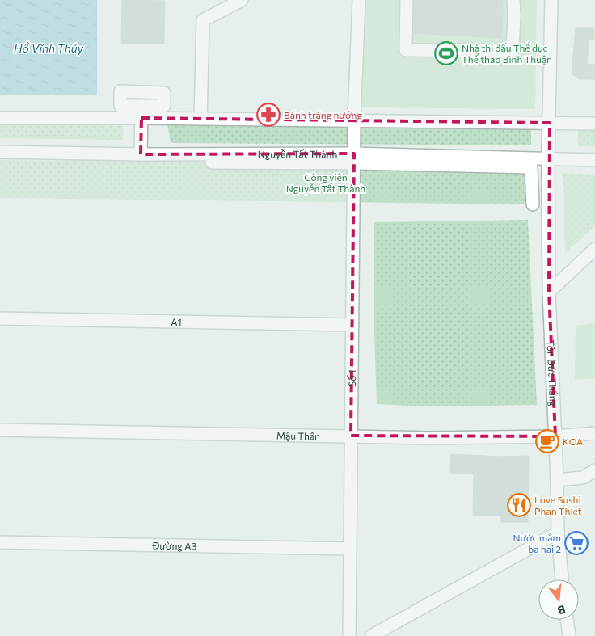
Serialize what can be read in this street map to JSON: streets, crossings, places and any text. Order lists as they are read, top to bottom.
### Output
{
  "streets": {
    "street": [
      "Nguyễn Tất Thành",
      "A1",
      "Tôn Đức Thắng",
      "Số 1",
      "Mậu Thân",
      "Đường A3"
    ]
  },
  "crossings": [
    ["Nguyễn Tất Thành", "Tôn Đức Thắng"],
    ["Nguyễn Tất Thành", "Số 1"],
    ["A1", "Số 1"],
    ["Tôn Đức Thắng", "Mậu Thân"],
    ["Số 1", "Mậu Thân"],
    ["Số 1", "Đường A3"]
  ],
  "water": ["Hồ Vĩnh Thủy"],
  "parks": ["Công viên Nguyễn Tất Thành"],
  "places": {
    "sports": ["Nhà thi đấu Thể dục Thể thao Bình Thuận"],
    "pharmacy": ["Bánh tráng nướng"],
    "cafe": ["KOA"],
    "restaurant": ["Love Sushi Phan Thiet"],
    "supermarket": ["Nước mắm ba hai 2"]
  },
  "north": "bottom"
}
